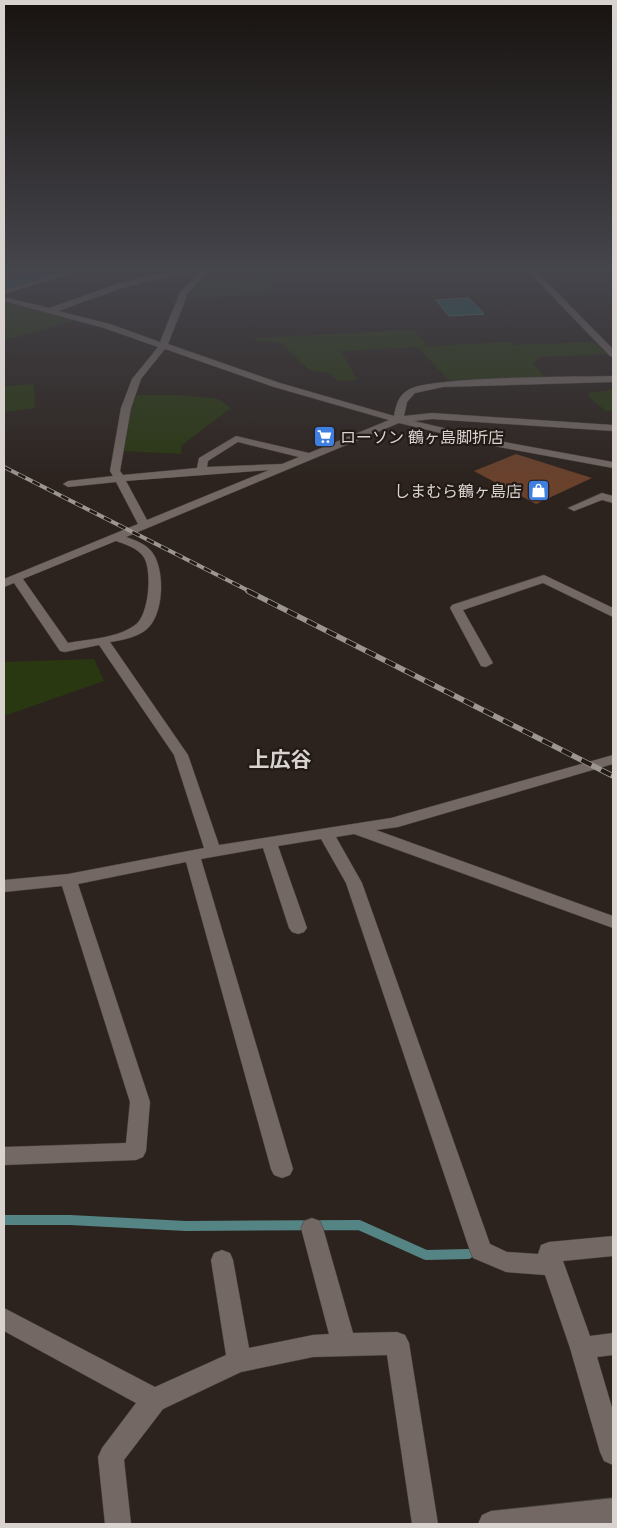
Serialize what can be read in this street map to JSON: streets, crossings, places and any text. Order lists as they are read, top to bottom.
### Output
{
  "districts": ["上広谷"],
  "places": {
    "supermarket": ["ローソン 鶴ヶ島脚折店"],
    "shop": ["しまむら鶴ヶ島店"]
  }
}
